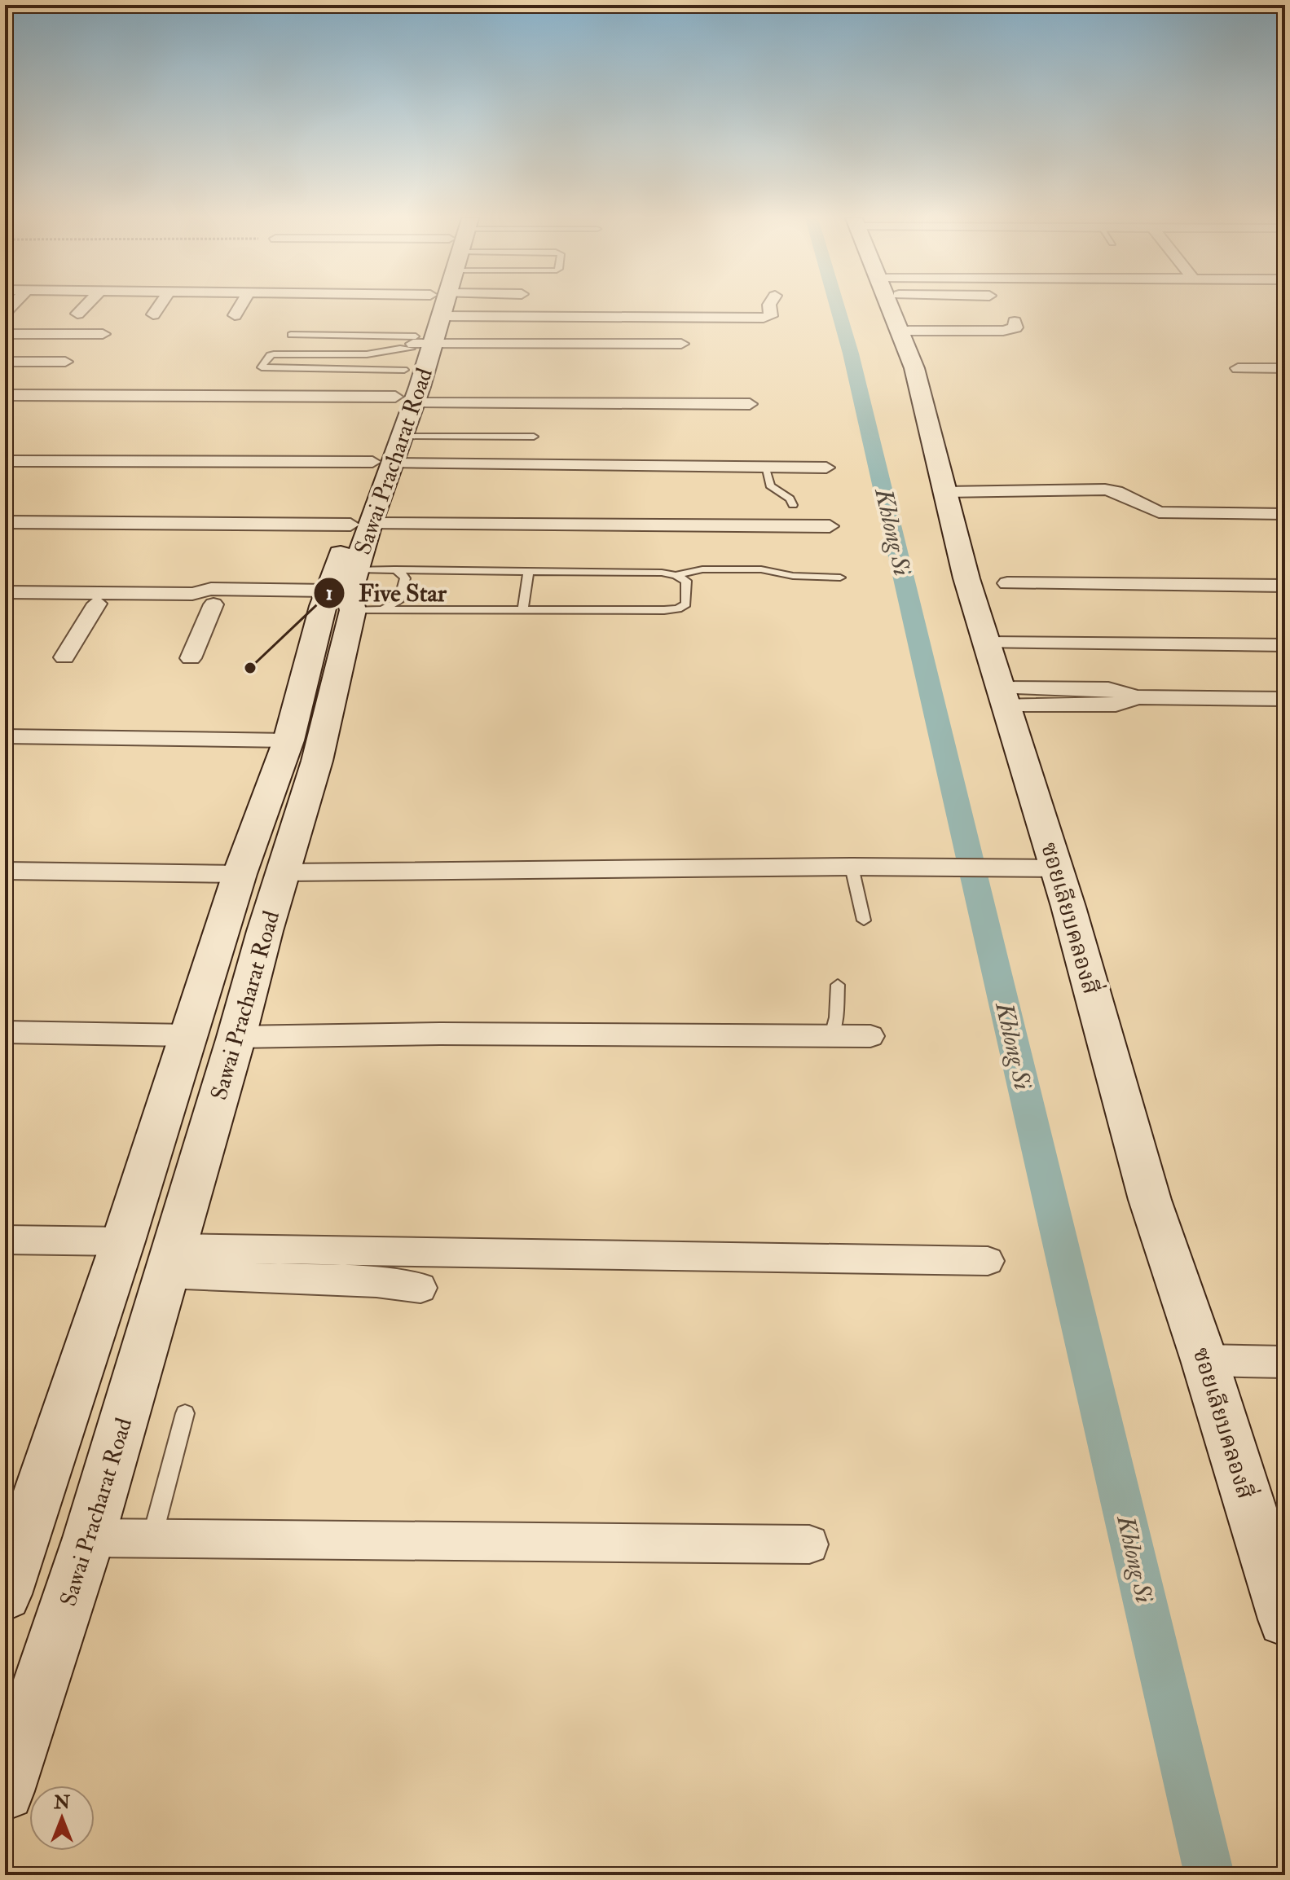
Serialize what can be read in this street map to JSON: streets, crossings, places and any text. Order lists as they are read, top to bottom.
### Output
{
  "streets": {
    "main road": ["Sawai Pracharat Road", "ซอยเลียบคลองสี่"]
  },
  "water": ["Khlong Si"],
  "places": ["Five Star"],
  "north": "top"
}
